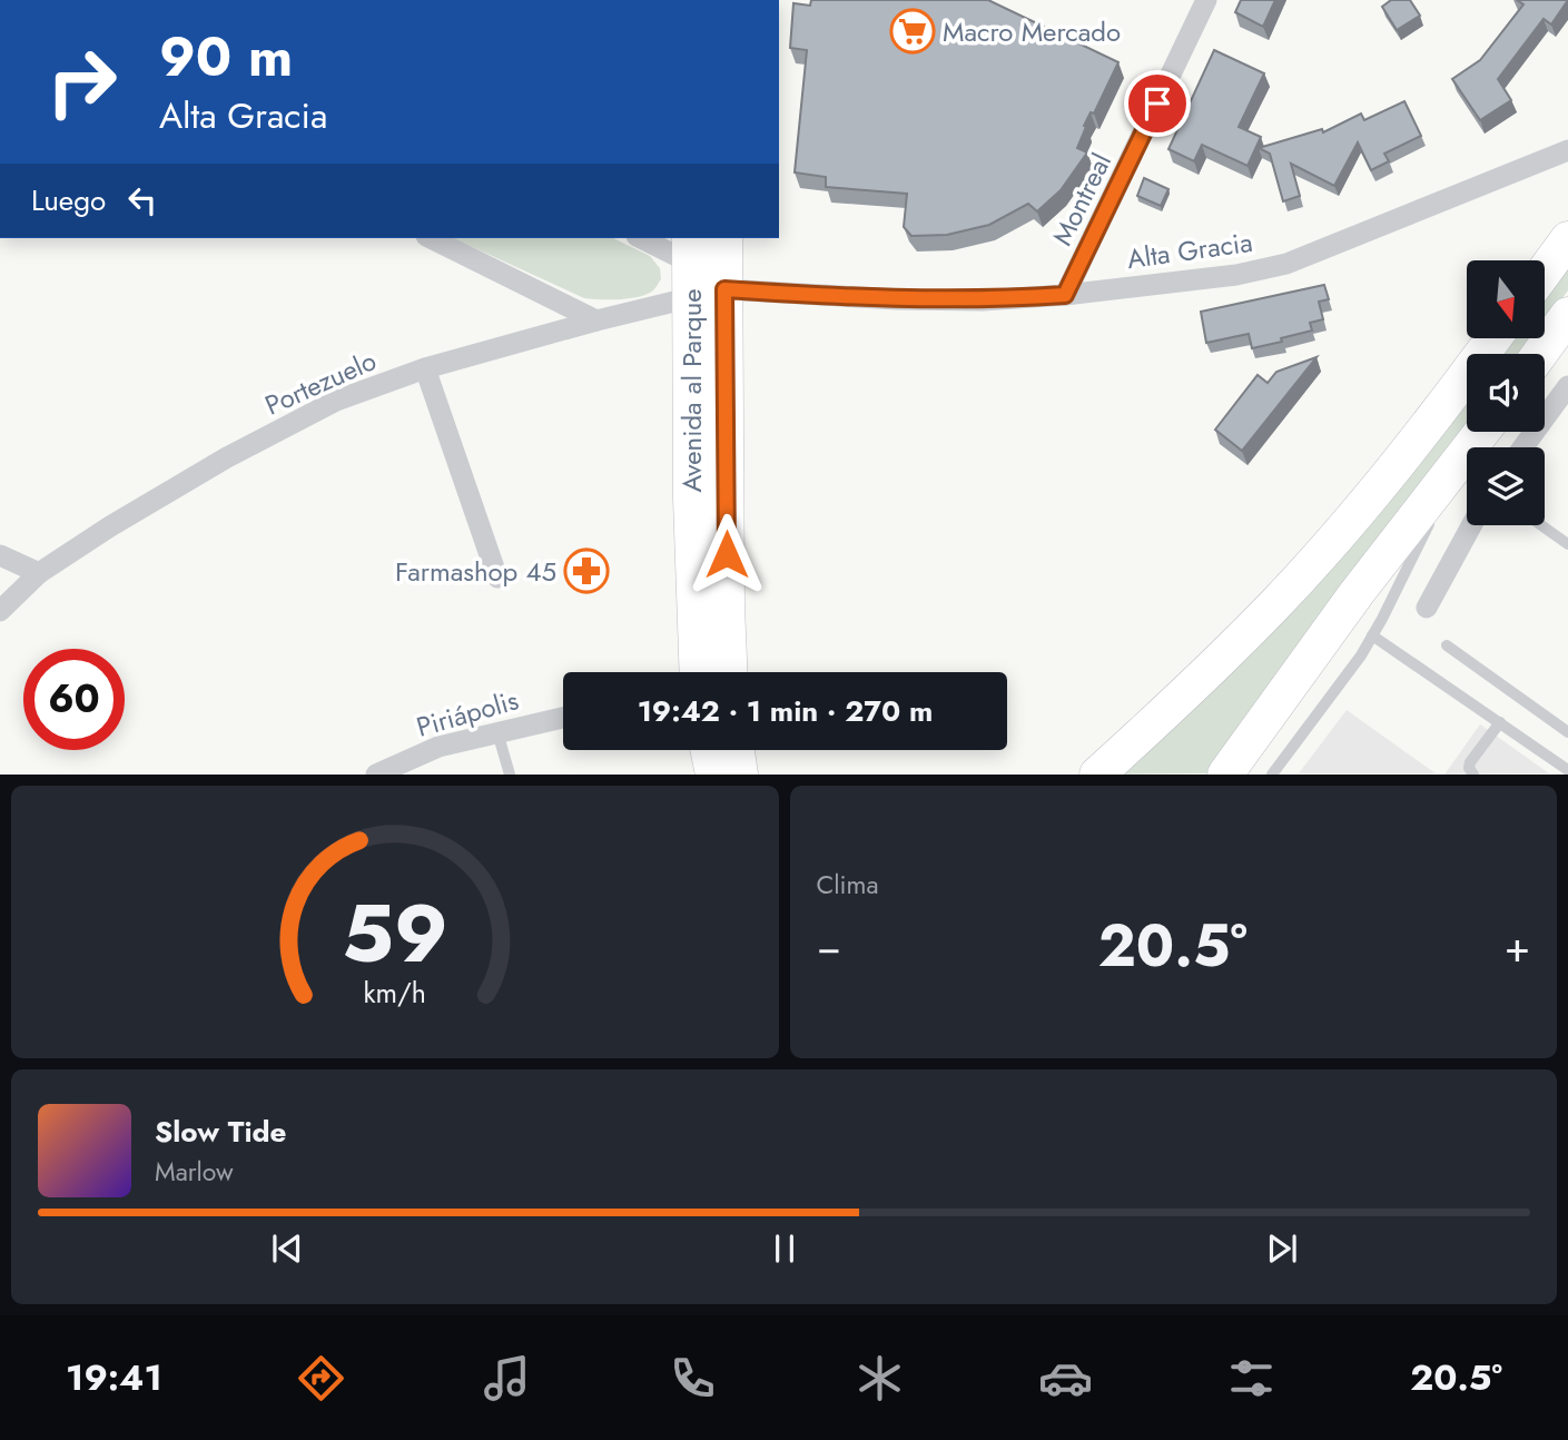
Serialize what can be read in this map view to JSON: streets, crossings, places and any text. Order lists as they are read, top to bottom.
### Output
{
  "streets": {
    "main road": ["Avenida al Parque"],
    "street": [
      "Montreal",
      "Alta Gracia",
      "Portezuelo",
      "Piriápolis"
    ]
  },
  "crossings": [
    ["Montreal", "Alta Gracia"],
    ["Alta Gracia", "Portezuelo"],
    ["Alta Gracia", "Avenida al Parque"],
    ["Portezuelo", "Avenida al Parque"]
  ],
  "places": {
    "supermarket": ["Macro Mercado"],
    "pharmacy": ["Farmashop 45"]
  },
  "north": "bottom",
  "page": {
    "turn": ["90 m", "Alta Gracia"],
    "then": "Luego",
    "limit": "60",
    "trip": "19:42 · 1 min · 270 m",
    "tile": "Clima",
    "heat": ["−", "20.5°", "+"],
    "song": ["Slow Tide", "Marlow"],
    "tabs": ["19:41", "20.5°"],
    "gauge": ["59", "km/h"]
  }
}
